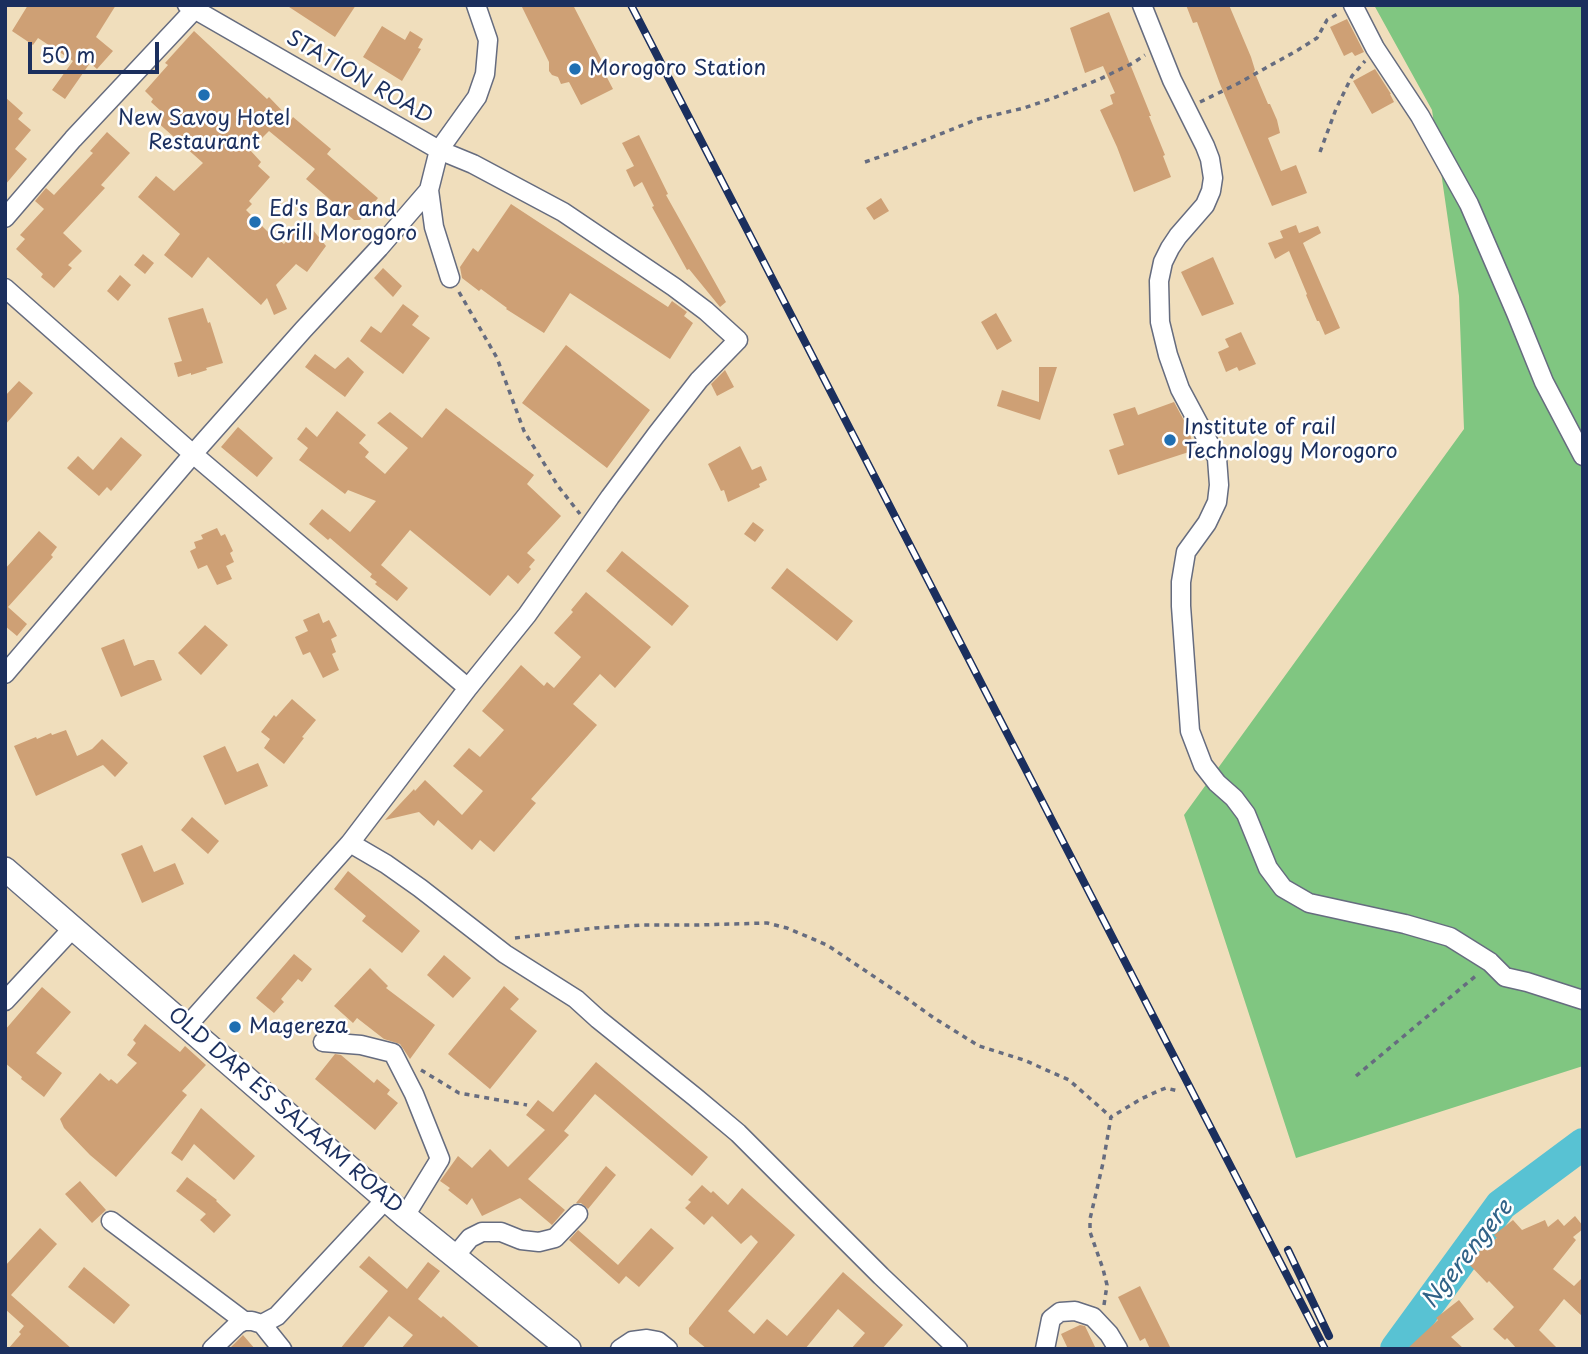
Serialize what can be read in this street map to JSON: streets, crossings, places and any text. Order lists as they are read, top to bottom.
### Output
{
  "streets": {
    "main road": ["OLD DAR ES SALAAM ROAD"],
    "street": ["STATION ROAD"]
  },
  "water": ["Ngerengere"],
  "places": [
    "Morogoro Station",
    "New Savoy Hotel Restaurant",
    "Ed's Bar and Grill Morogoro",
    "Institute of rail Technology Morogoro",
    "Magereza"
  ],
  "scale_bar": "50 m"
}
